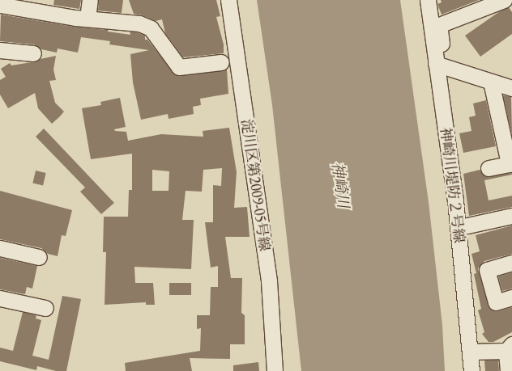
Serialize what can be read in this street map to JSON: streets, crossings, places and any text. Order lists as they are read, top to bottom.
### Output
{
  "streets": {
    "street": ["淀川区第2009-05号線", "神崎川堤防２号線"]
  },
  "water": ["神崎川"]
}
